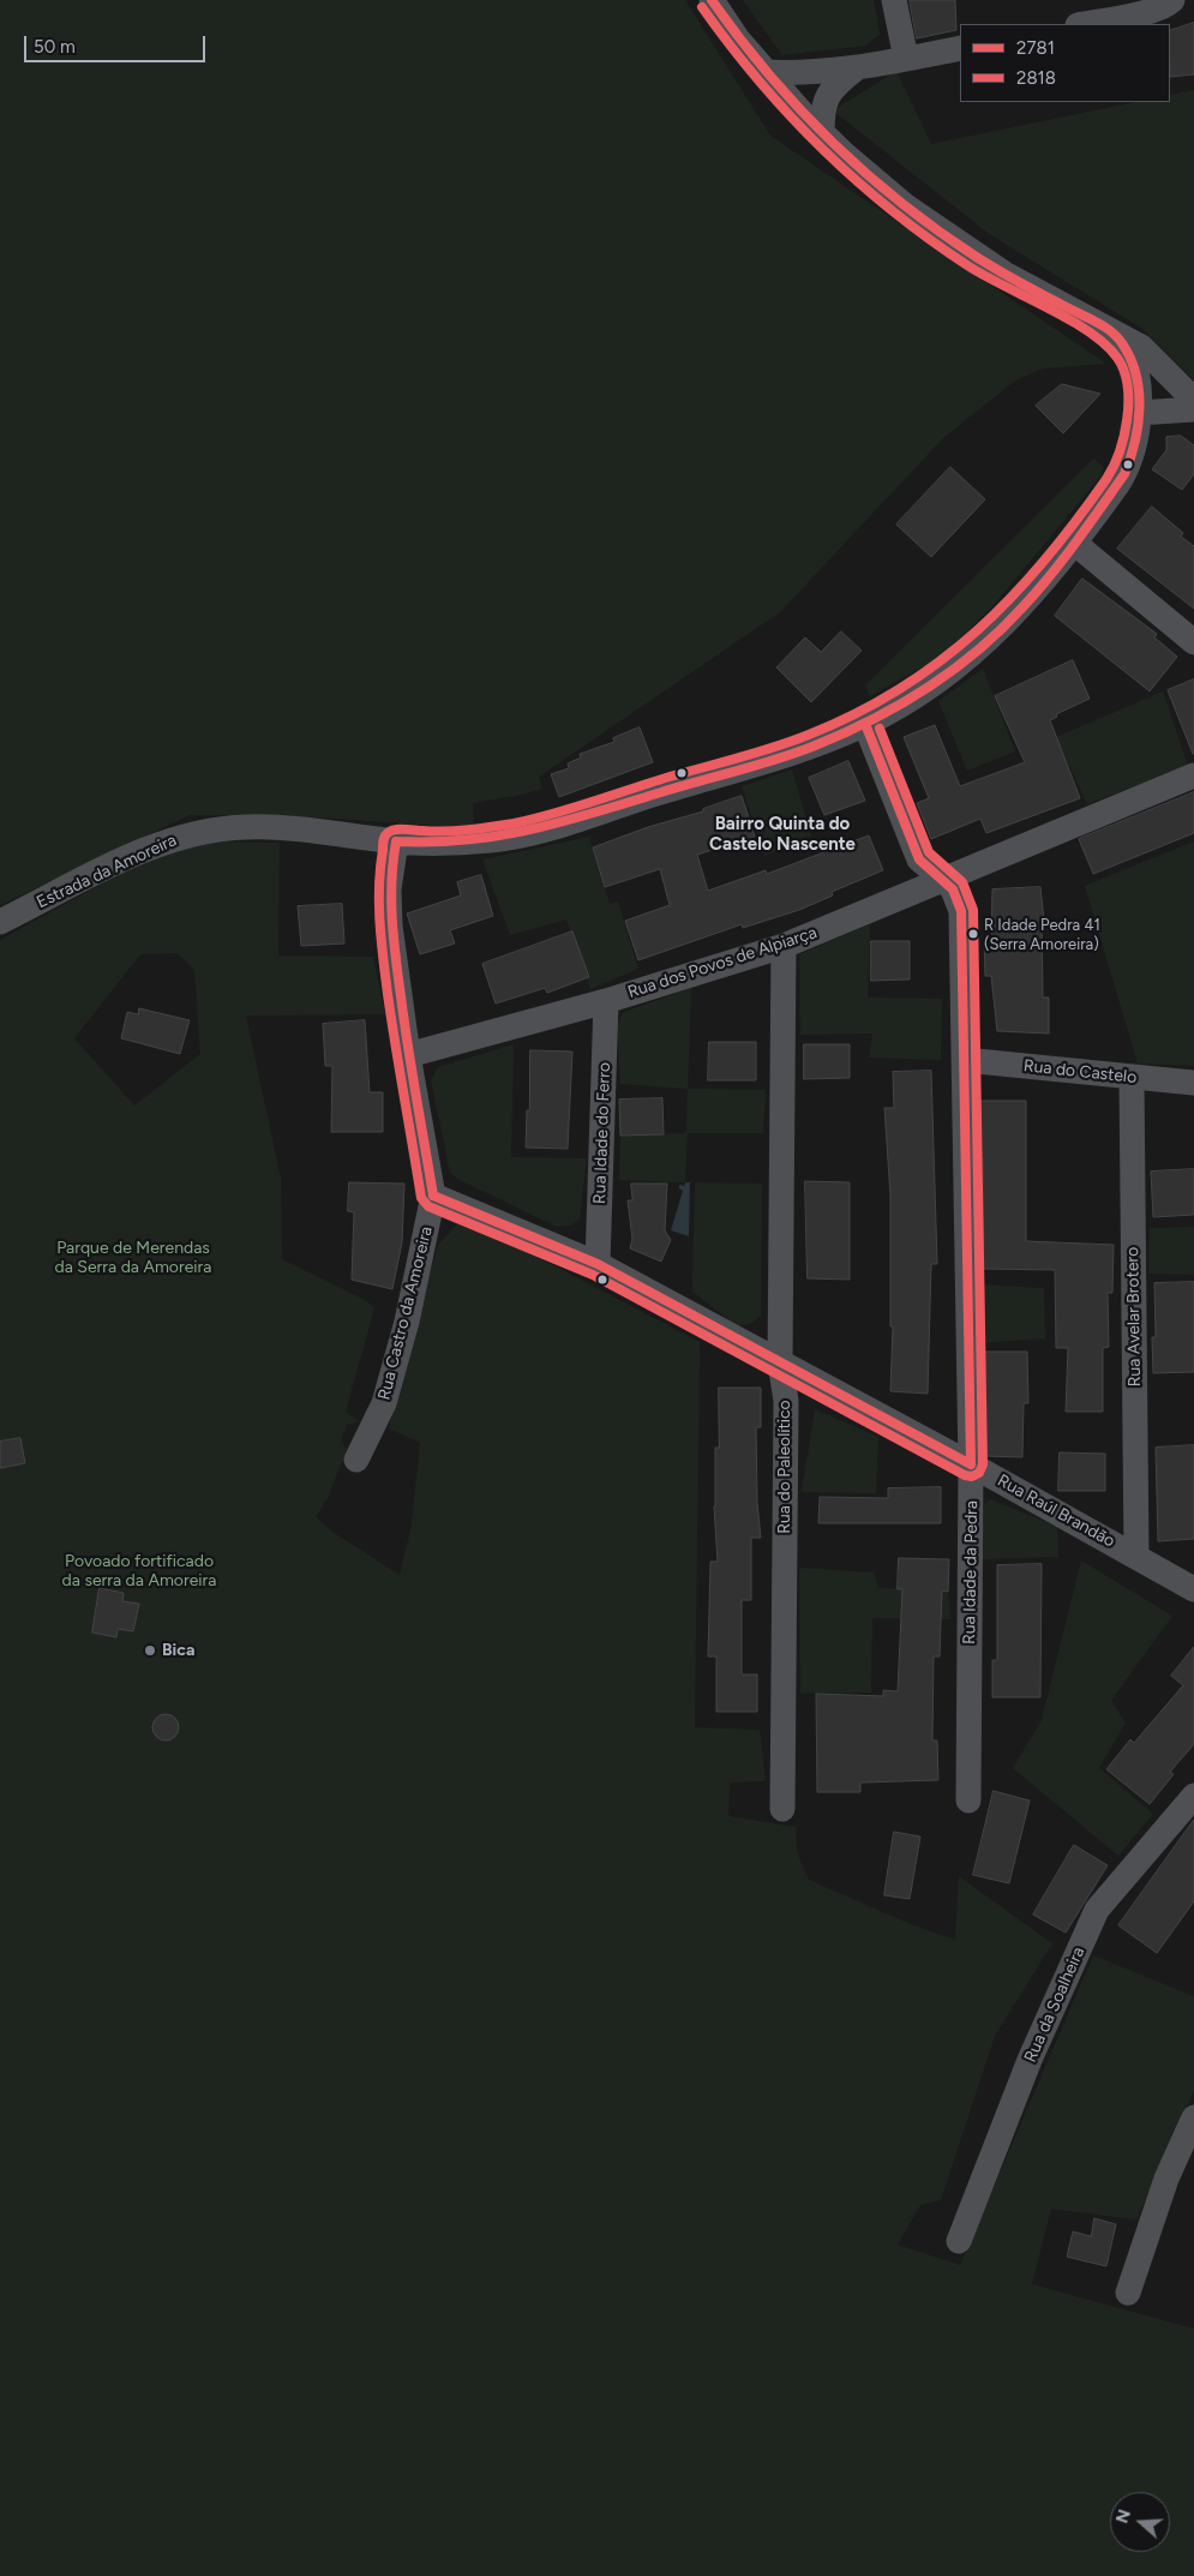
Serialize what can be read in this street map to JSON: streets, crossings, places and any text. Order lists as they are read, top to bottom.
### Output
{
  "streets": {
    "street": [
      "Estrada da Amoreira",
      "Rua dos Povos de Alpiarça",
      "Rua do Castelo",
      "Rua Idade do Ferro",
      "Rua Castro da Amoreira",
      "Rua Avelar Brotero",
      "Rua do Paleolítico",
      "Rua Raúl Brandão",
      "Rua Idade da Pedra",
      "Rua da Soalheira"
    ]
  },
  "crossings": [
    ["Estrada da Amoreira", "Rua Castro da Amoreira"],
    ["Estrada da Amoreira", "Rua Idade da Pedra"],
    ["Rua dos Povos de Alpiarça", "Rua Idade do Ferro"],
    ["Rua dos Povos de Alpiarça", "Rua Castro da Amoreira"],
    ["Rua dos Povos de Alpiarça", "Rua do Paleolítico"],
    ["Rua dos Povos de Alpiarça", "Rua Idade da Pedra"],
    ["Rua do Castelo", "Rua Avelar Brotero"],
    ["Rua do Castelo", "Rua Idade da Pedra"],
    ["Rua Idade do Ferro", "Rua Raúl Brandão"],
    ["Rua Castro da Amoreira", "Rua Raúl Brandão"],
    ["Rua Avelar Brotero", "Rua Raúl Brandão"],
    ["Rua do Paleolítico", "Rua Raúl Brandão"],
    ["Rua Raúl Brandão", "Rua Idade da Pedra"]
  ],
  "districts": ["Bairro Quinta do Castelo Nascente"],
  "parks": ["Parque de Merendas da Serra da Amoreira", "Povoado fortificado da serra da Amoreira"],
  "places": ["R Idade Pedra 41 (Serra Amoreira)", "Bica"],
  "lines": ["transit line 2781", "transit line 2818"],
  "legend": ["2781", "2818"],
  "scale_bar": "50 m",
  "north": "left"
}
